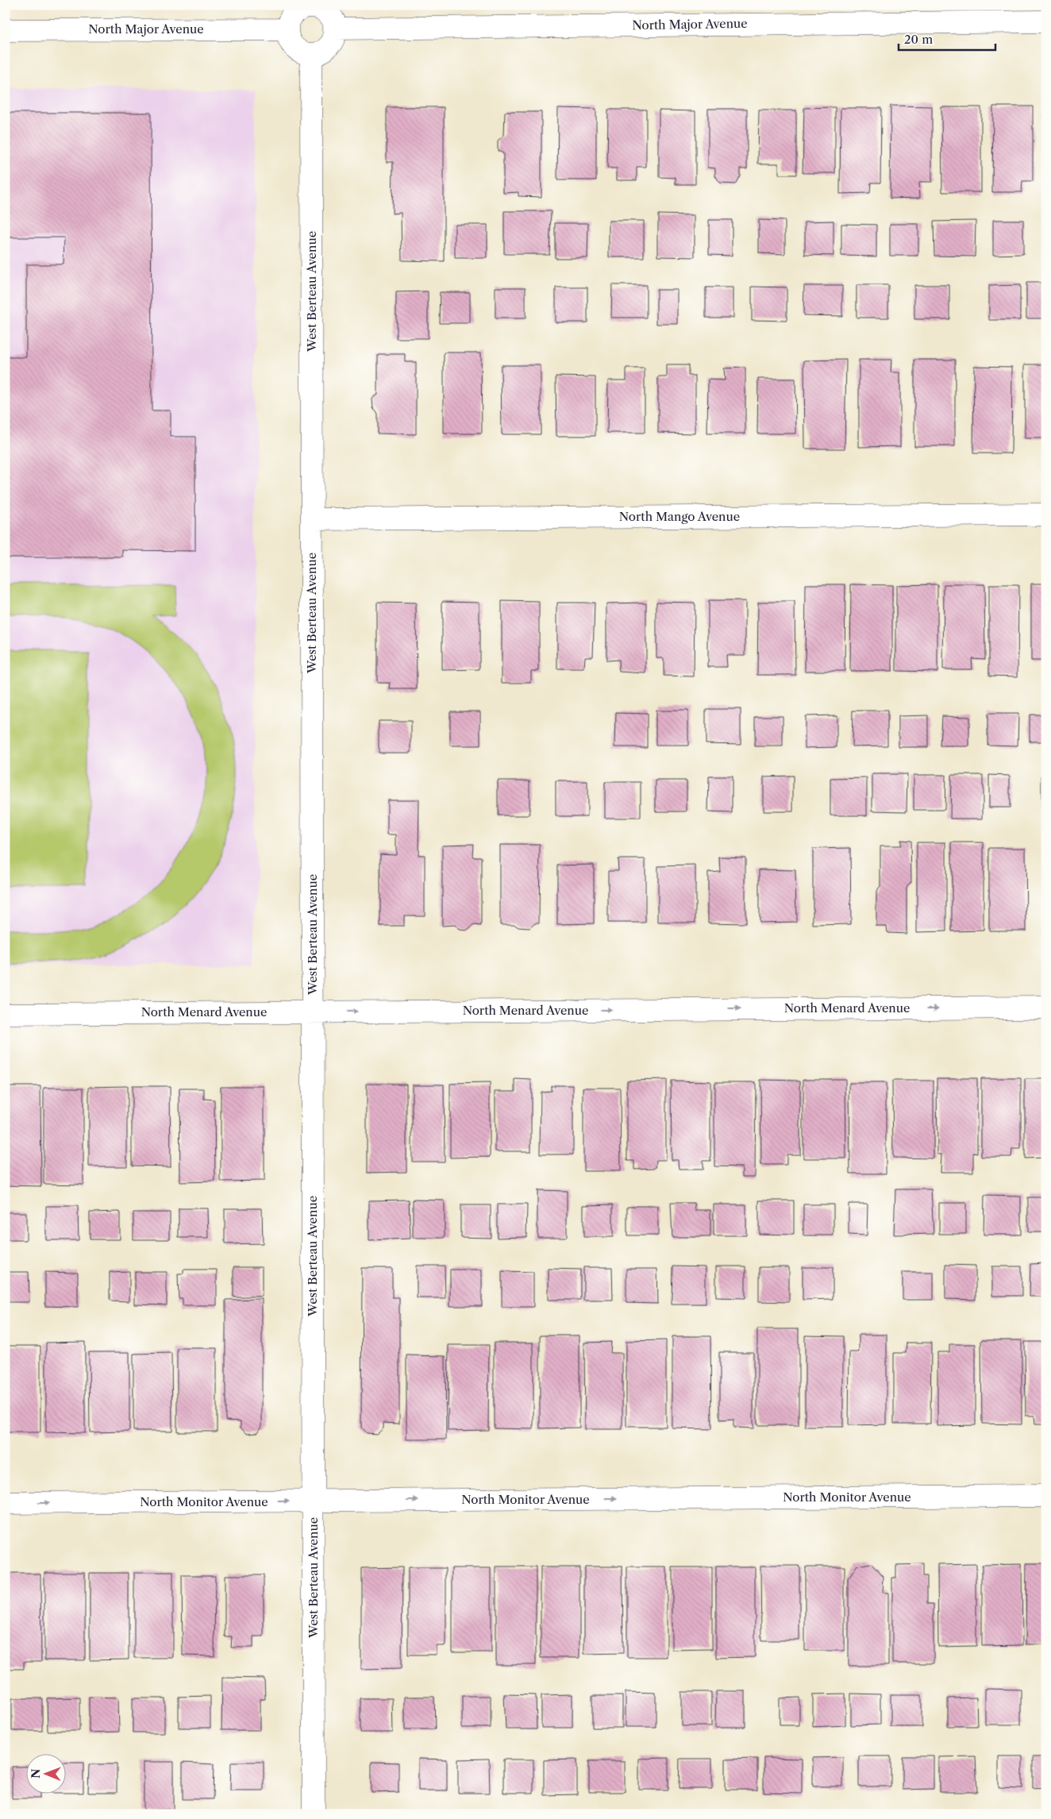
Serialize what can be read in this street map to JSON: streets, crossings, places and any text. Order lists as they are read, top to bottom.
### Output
{
  "streets": {
    "street": [
      "North Major Avenue",
      "West Berteau Avenue",
      "North Mango Avenue",
      "North Menard Avenue",
      "North Monitor Avenue"
    ]
  },
  "crossings": [
    ["North Major Avenue", "West Berteau Avenue"],
    ["West Berteau Avenue", "North Mango Avenue"],
    ["West Berteau Avenue", "North Menard Avenue"],
    ["West Berteau Avenue", "North Monitor Avenue"]
  ],
  "one_way": ["North Menard Avenue", "North Monitor Avenue"],
  "scale_bar": "20 m",
  "north": "left"
}
